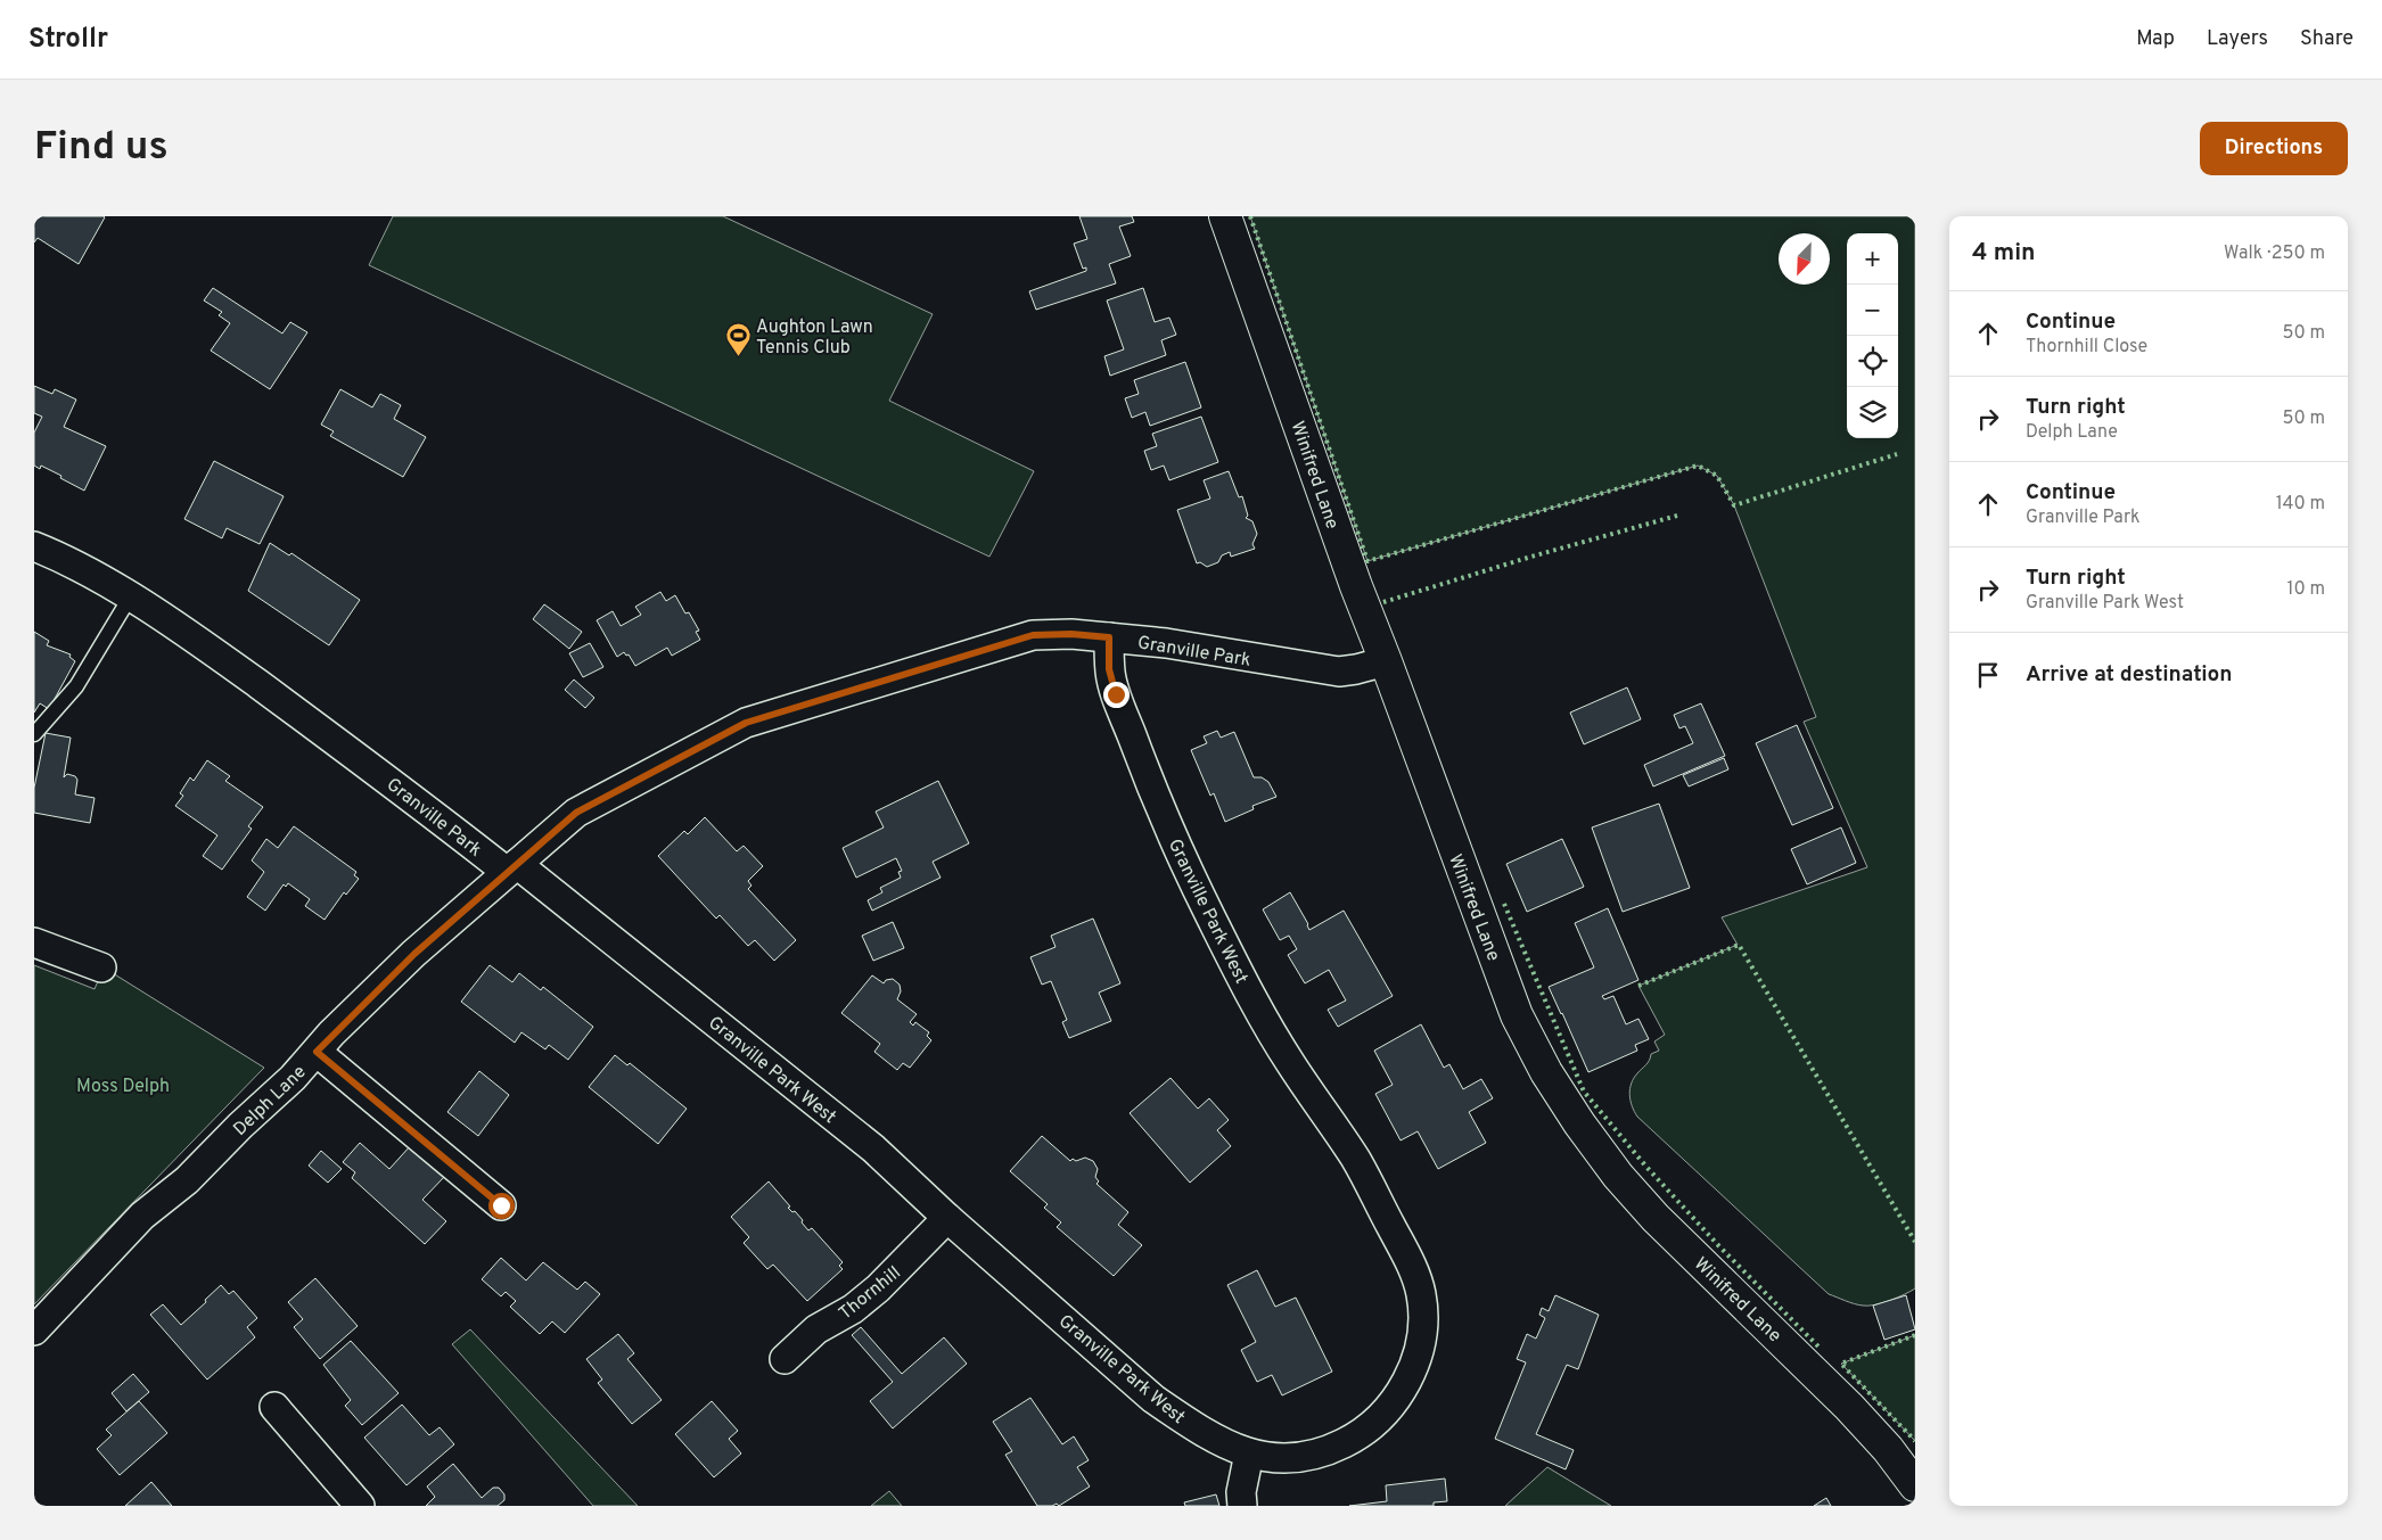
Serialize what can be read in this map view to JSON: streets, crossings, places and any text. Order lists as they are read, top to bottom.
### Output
{
  "streets": {
    "street": [
      "Winifred Lane",
      "Granville Park",
      "Granville Park West",
      "Delph Lane",
      "Thornhill"
    ]
  },
  "crossings": [
    ["Winifred Lane", "Granville Park"],
    ["Granville Park", "Granville Park West"],
    ["Granville Park", "Delph Lane"],
    ["Granville Park West", "Delph Lane"],
    ["Granville Park West", "Thornhill"]
  ],
  "parks": ["Moss Delph"],
  "places": {
    "sports": ["Aughton Lawn Tennis Club"]
  },
  "north": "bottom left",
  "page": {
    "header": "Strollr",
    "nav": ["Map", "Layers", "Share"],
    "buttons": "Directions",
    "title": "Find us",
    "heading": ["4 min", "Walk · 250 m"],
    "map_buttons": ["+", "−"],
    "list": [
      ["Continue", "Thornhill Close", "50 m"],
      ["Turn right", "Delph Lane", "50 m"],
      ["Continue", "Granville Park", "140 m"],
      ["Turn right", "Granville Park West", "10 m"],
      "Arrive at destination"
    ]
  }
}
